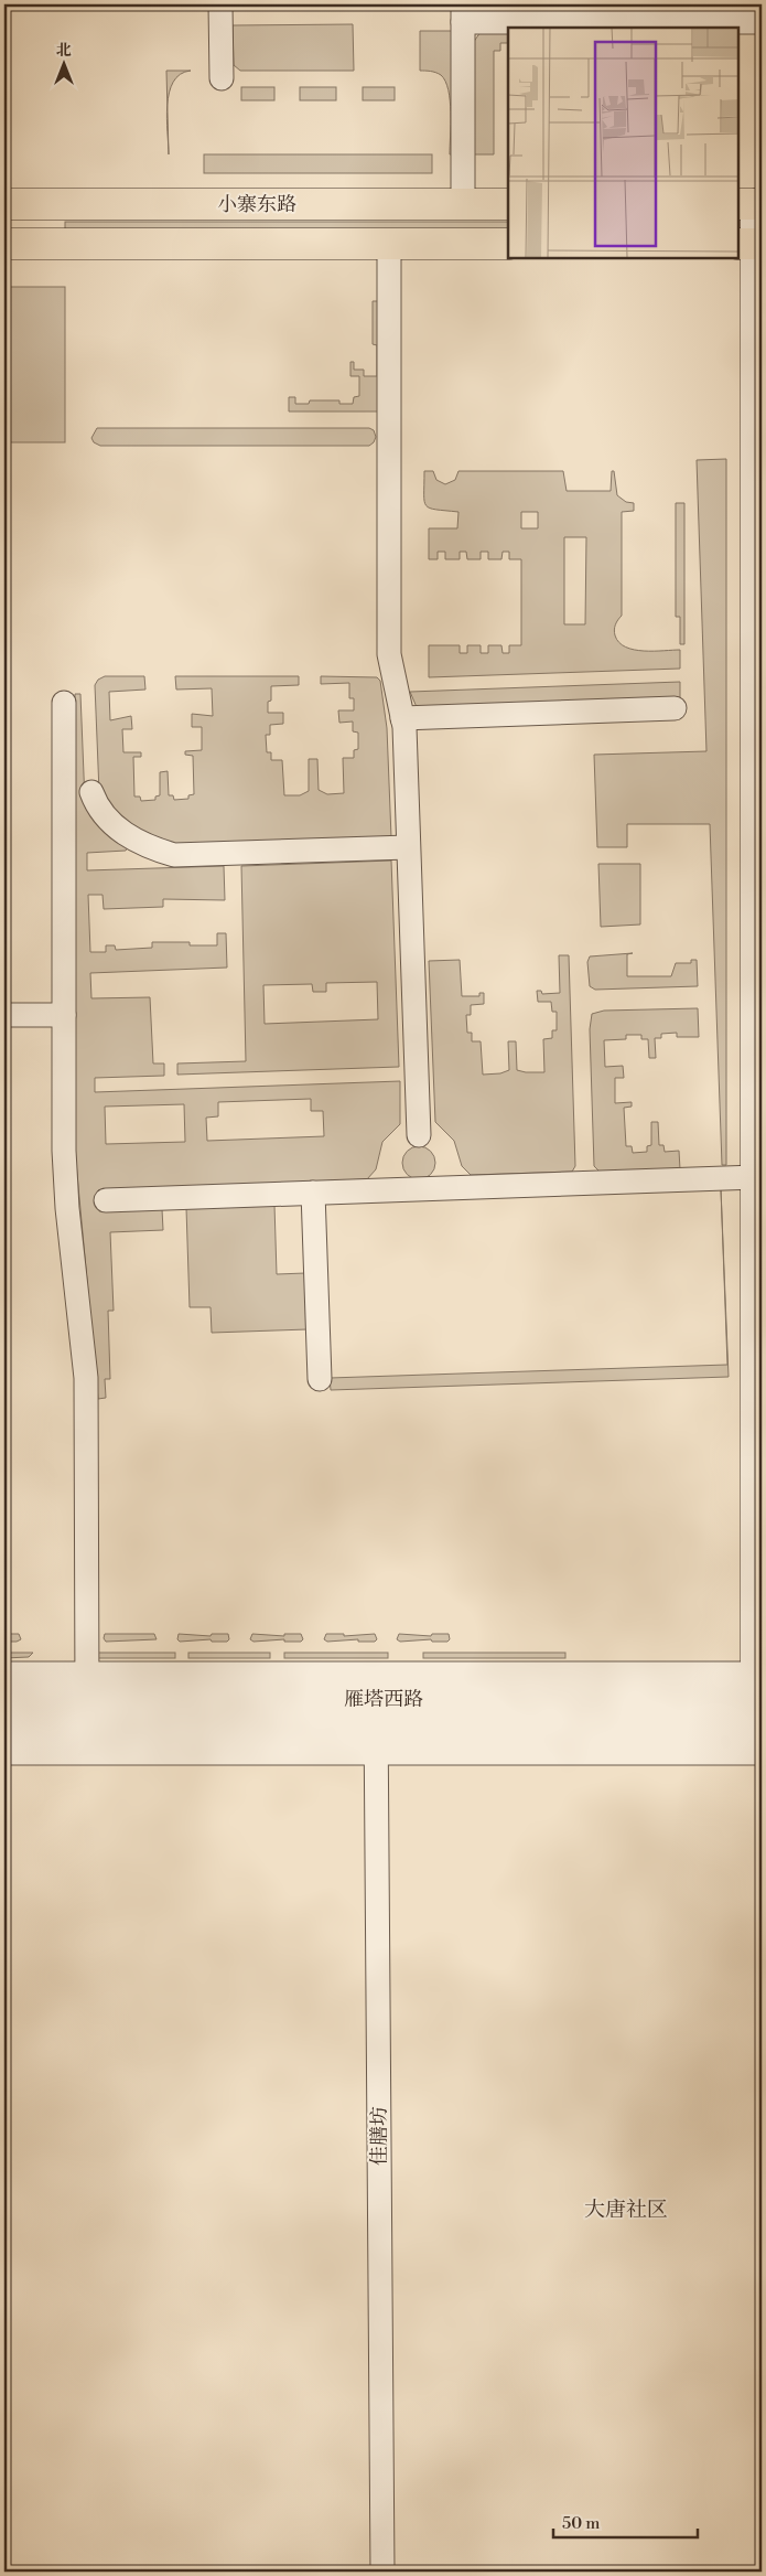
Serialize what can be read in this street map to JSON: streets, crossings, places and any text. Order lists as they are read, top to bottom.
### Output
{
  "streets": {
    "main road": ["小寨东路"],
    "street": ["雁塔西路", "佳膳坊"]
  },
  "crossings": [
    ["雁塔西路", "佳膳坊"]
  ],
  "districts": ["大唐社区"],
  "scale_bar": "50 m",
  "north": "top"
}
